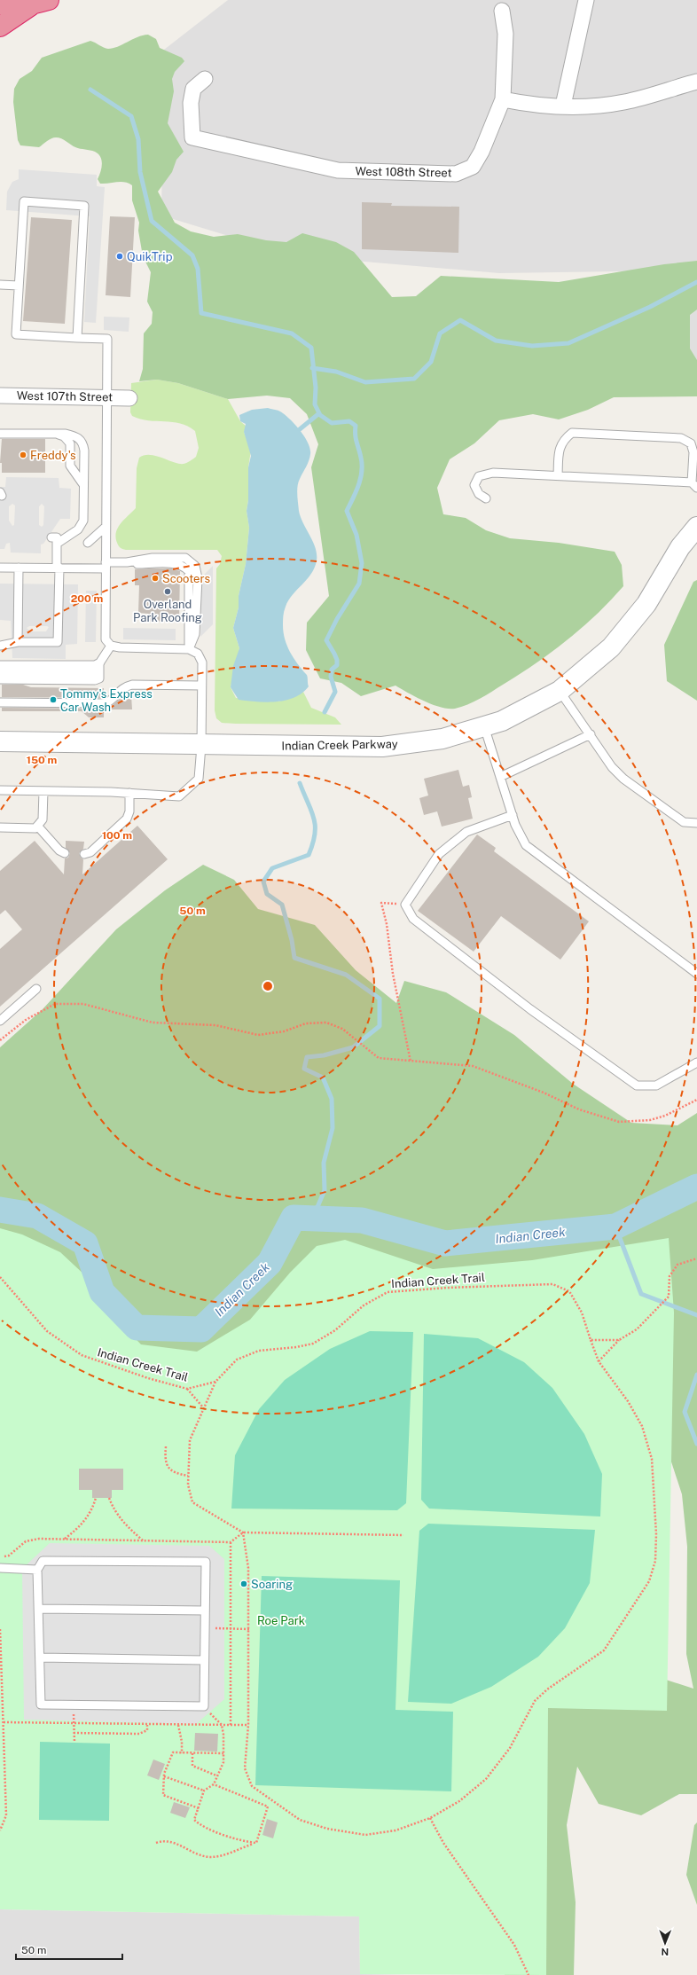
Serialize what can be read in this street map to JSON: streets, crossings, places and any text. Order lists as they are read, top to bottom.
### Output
{
  "streets": {
    "street": ["West 108th Street", "West 107th Street", "Indian Creek Parkway"],
    "path": ["Indian Creek Trail"]
  },
  "water": ["Indian Creek"],
  "parks": ["Roe Park"],
  "places": [
    "QuikTrip",
    "Freddy's",
    "Scooters",
    "Overland Park Roofing",
    "Tommy's Express Car Wash",
    "Soaring"
  ],
  "scale_bar": "50 m",
  "north": "bottom",
  "rings": [
    "200 m",
    "150 m",
    "100 m",
    "50 m"
  ]
}
